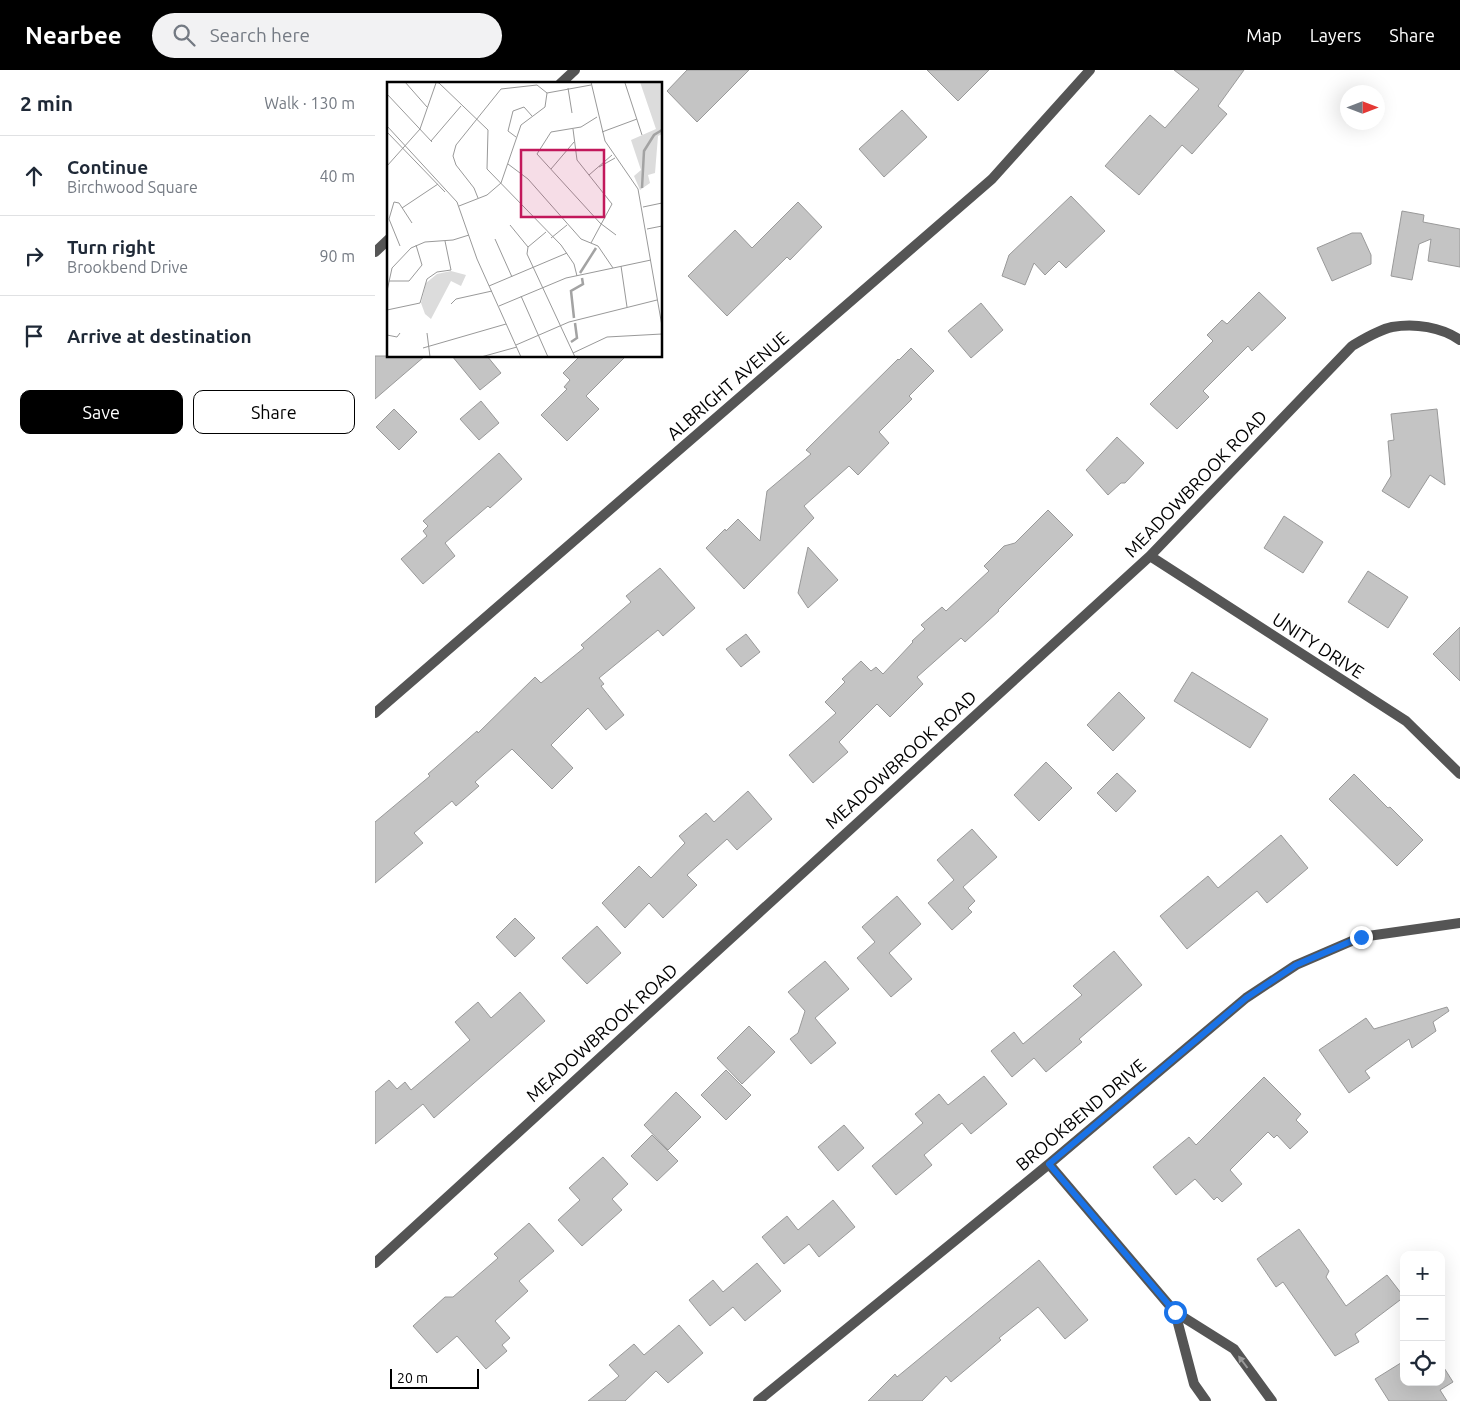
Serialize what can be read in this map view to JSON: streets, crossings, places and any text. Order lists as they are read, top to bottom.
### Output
{
  "streets": {
    "street": [
      "ALBRIGHT AVENUE",
      "MEADOWBROOK ROAD",
      "UNITY DRIVE",
      "BROOKBEND DRIVE"
    ]
  },
  "crossings": [
    ["MEADOWBROOK ROAD", "UNITY DRIVE"]
  ],
  "scale_bar": "20 m",
  "north": "right",
  "page": {
    "header": "Nearbee",
    "search": "Search here",
    "nav": ["Map", "Layers", "Share"],
    "heading": ["2 min", "Walk · 130 m"],
    "list": [
      ["Continue", "Birchwood Square", "40 m"],
      ["Turn right", "Brookbend Drive", "90 m"],
      "Arrive at destination"
    ],
    "buttons": ["Save", "Share"],
    "map_buttons": ["+", "−"],
    "scale": "20 m"
  }
}
